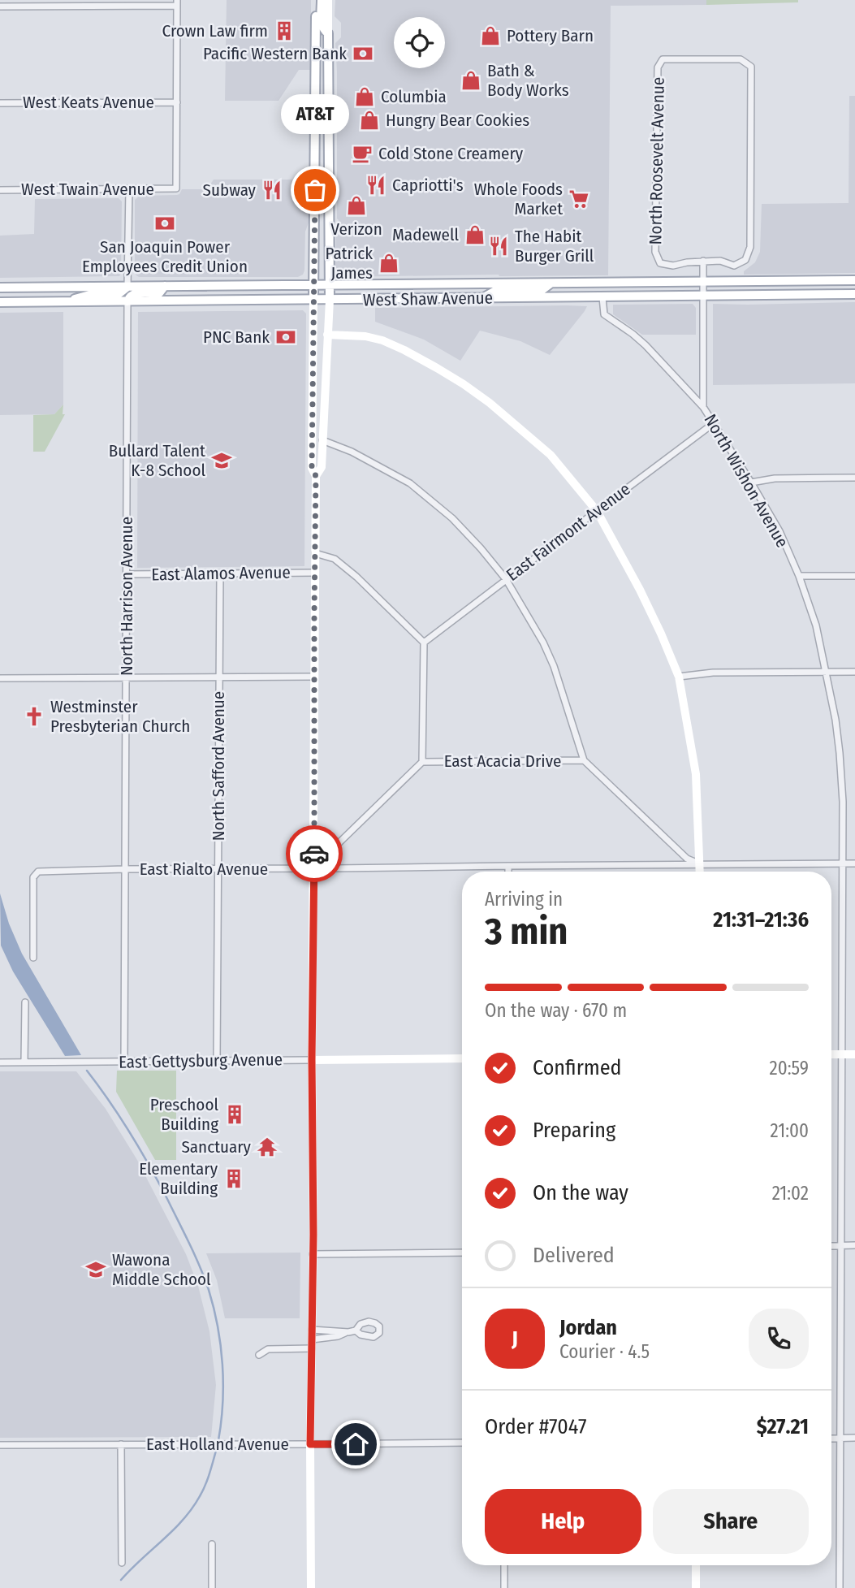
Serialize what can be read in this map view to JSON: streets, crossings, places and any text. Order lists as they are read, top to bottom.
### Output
{
  "streets": {
    "main road": ["West Shaw Avenue", "East Gettysburg Avenue"],
    "street": [
      "West Keats Avenue",
      "North Roosevelt Avenue",
      "West Twain Avenue",
      "North Wishon Avenue",
      "East Fairmont Avenue",
      "East Alamos Avenue",
      "North Harrison Avenue",
      "East Acacia Drive",
      "North Safford Avenue",
      "East Rialto Avenue",
      "East Holland Avenue"
    ]
  },
  "crossings": [
    ["West Keats Avenue", "West Twain Avenue"],
    ["West Shaw Avenue", "North Wishon Avenue"],
    ["West Shaw Avenue", "North Harrison Avenue"],
    ["North Wishon Avenue", "East Fairmont Avenue"],
    ["North Wishon Avenue", "East Rialto Avenue"],
    ["East Alamos Avenue", "North Harrison Avenue"],
    ["East Alamos Avenue", "North Safford Avenue"],
    ["North Harrison Avenue", "East Rialto Avenue"],
    ["North Harrison Avenue", "East Gettysburg Avenue"],
    ["North Safford Avenue", "East Rialto Avenue"],
    ["North Safford Avenue", "East Gettysburg Avenue"]
  ],
  "places": {
    "building": ["Crown Law firm", "Preschool Building", "Elementary Building"],
    "shop": [
      "Pottery Barn",
      "Bath & Body Works",
      "Columbia",
      "Hungry Bear Cookies",
      "Verizon",
      "Madewell",
      "Patrick James"
    ],
    "bank": ["Pacific Western Bank", "San Joaquin Power Employees Credit Union", "PNC Bank"],
    "cafe": ["Cold Stone Creamery"],
    "restaurant": ["Capriotti's", "Subway", "The Habit Burger Grill"],
    "other": ["AT&T"],
    "supermarket": ["Whole Foods Market"],
    "school or university": ["Bullard Talent K-8 School", "Wawona Middle School"],
    "church": ["Westminster Presbyterian Church"],
    "temple": ["Sanctuary"]
  },
  "page": {
    "bubble": "AT&T",
    "heading": ["3 min", "Arriving in", "21:31–21:36"],
    "panel": [
      "Jordan",
      "Courier · 4.5",
      "Order #7047",
      "$27.21"
    ],
    "bar": "On the way · 670 m",
    "list": [
      ["Confirmed", "20:59"],
      ["Preparing", "21:00"],
      ["On the way", "21:02"],
      "Delivered"
    ],
    "round": "J",
    "buttons": ["Help", "Share"]
  }
}
